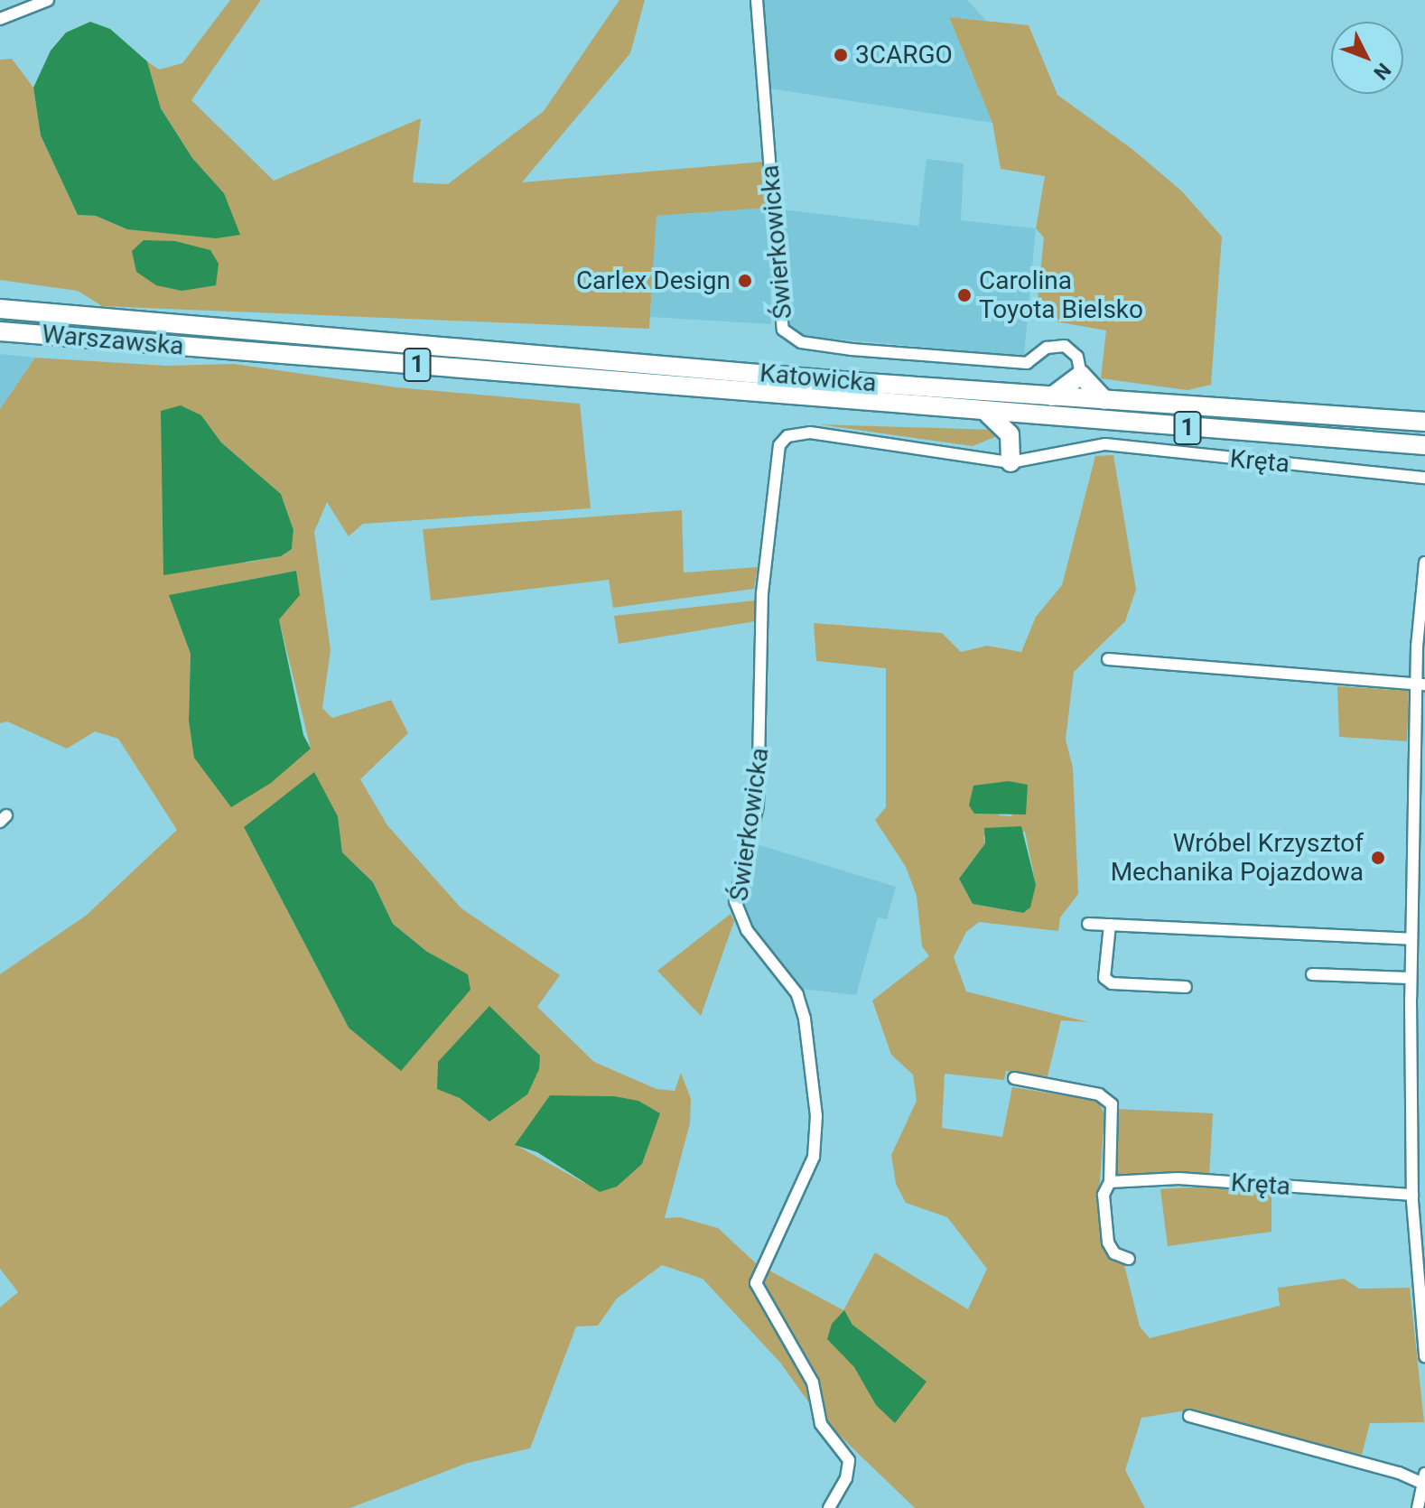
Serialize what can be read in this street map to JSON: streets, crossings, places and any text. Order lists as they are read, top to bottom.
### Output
{
  "streets": {
    "main road": ["Warszawska", "1", "Katowicka"],
    "street": ["Świerkowicka", "Kręta"]
  },
  "crossings": [
    ["Świerkowicka", "Kręta"],
    ["Warszawska", "Katowicka"]
  ],
  "places": [
    "3CARGO",
    "Carlex Design",
    "Carolina Toyota Bielsko",
    "Wróbel Krzysztof Mechanika Pojazdowa"
  ],
  "north": "bottom right"
}
